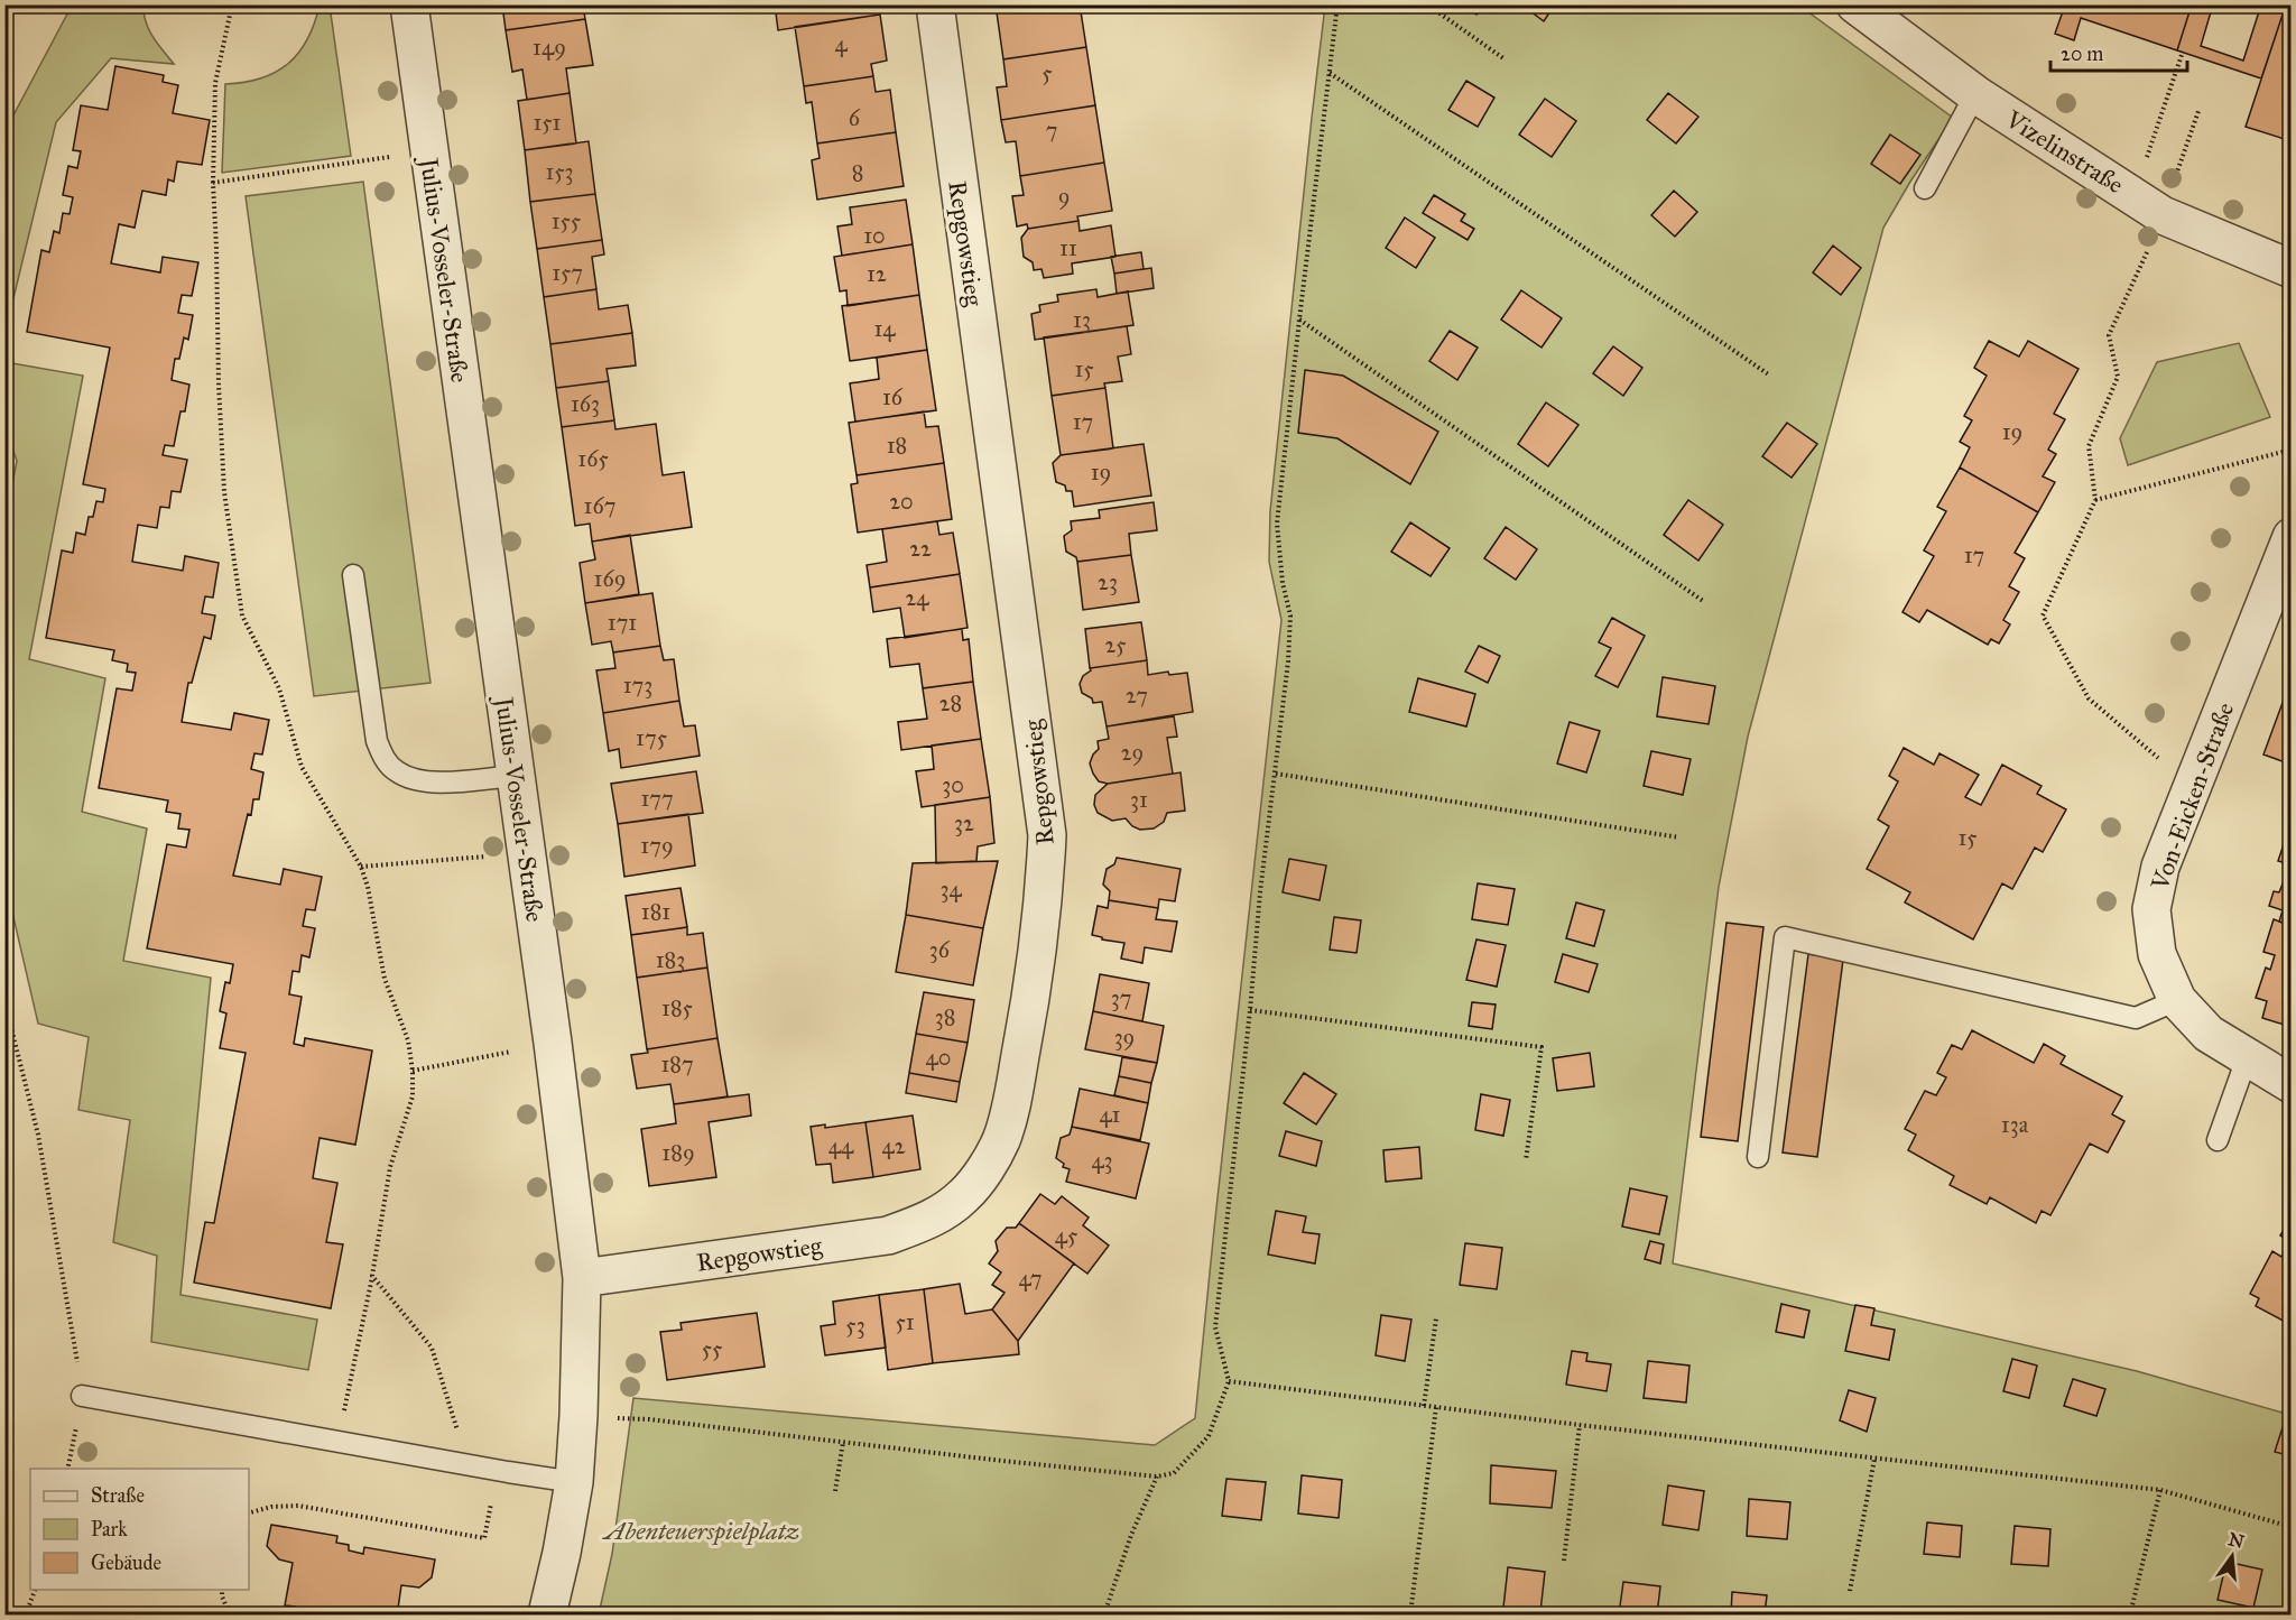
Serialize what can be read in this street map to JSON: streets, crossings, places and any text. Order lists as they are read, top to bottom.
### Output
{
  "streets": {
    "street": [
      "Vizelinstraße",
      "Repgowstieg",
      "Julius-Vosseler-Straße",
      "Von-Eicken-Straße"
    ]
  },
  "crossings": [
    ["Repgowstieg", "Julius-Vosseler-Straße"]
  ],
  "parks": ["Abenteuerspielplatz"],
  "house_numbers": [
    "4",
    "149",
    "5",
    "6",
    "151",
    "7",
    "153",
    "8",
    "9",
    "155",
    "10",
    "11",
    "157",
    "12",
    "13",
    "14",
    "15",
    "16",
    "163",
    "17",
    "19",
    "18",
    "165",
    "19",
    "20",
    "167",
    "22",
    "17",
    "169",
    "23",
    "24",
    "171",
    "25",
    "173",
    "27",
    "28",
    "175",
    "29",
    "30",
    "177",
    "31",
    "32",
    "15",
    "179",
    "34",
    "181",
    "36",
    "183",
    "37",
    "185",
    "38",
    "39",
    "40",
    "187",
    "41",
    "13a",
    "44",
    "42",
    "189",
    "43",
    "45",
    "47",
    "51",
    "53",
    "55"
  ],
  "legend": ["Straße", "Park", "Gebäude"],
  "scale_bar": "20 m",
  "north": "top"
}
